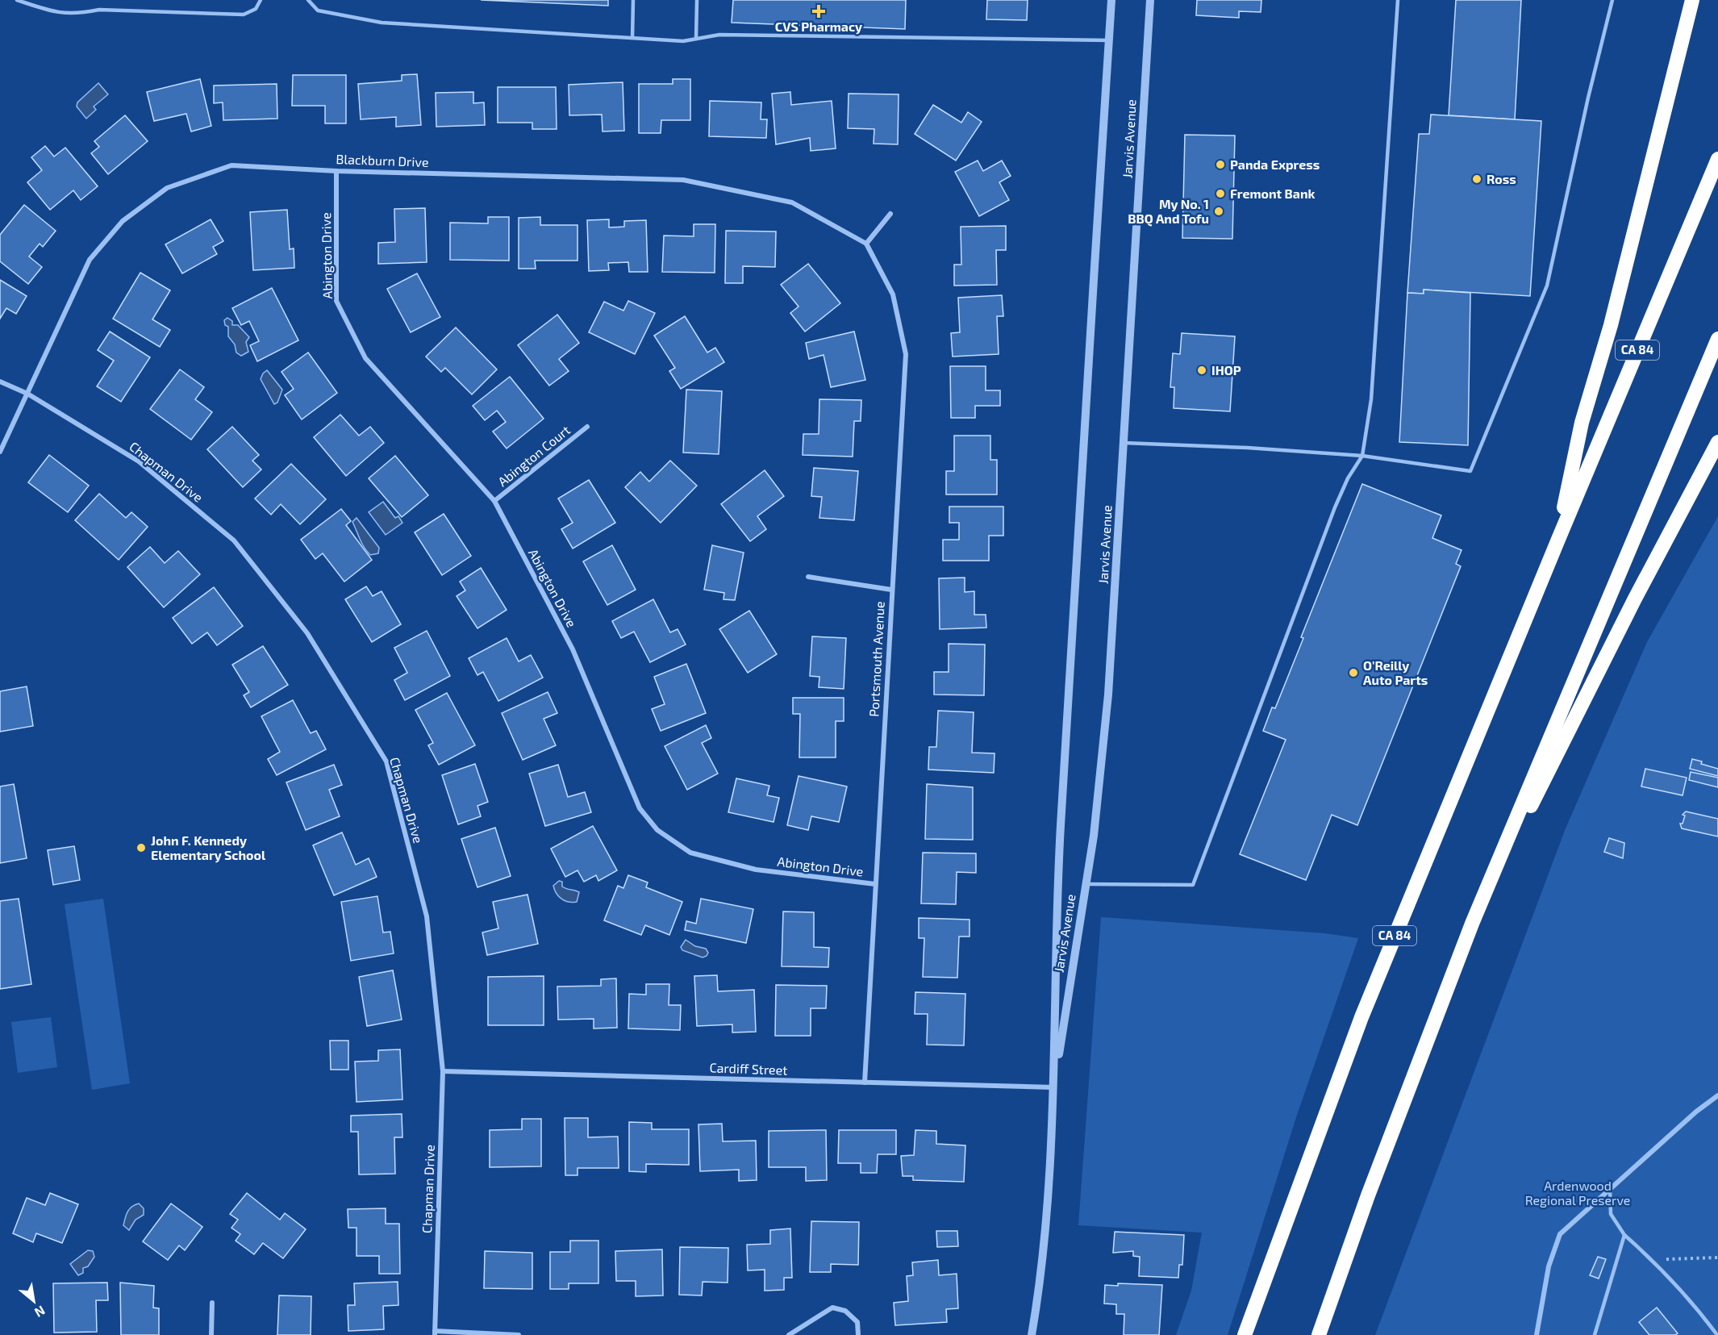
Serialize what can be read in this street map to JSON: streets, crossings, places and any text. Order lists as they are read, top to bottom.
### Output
{
  "streets": {
    "highway": ["CA 84"],
    "street": [
      "Jarvis Avenue",
      "Blackburn Drive",
      "Abington Drive",
      "Abington Court",
      "Chapman Drive",
      "Portsmouth Avenue",
      "Cardiff Street"
    ]
  },
  "crossings": [
    ["Jarvis Avenue", "Cardiff Street"],
    ["Blackburn Drive", "Abington Drive"],
    ["Blackburn Drive", "Chapman Drive"],
    ["Blackburn Drive", "Portsmouth Avenue"],
    ["Abington Drive", "Abington Court"],
    ["Abington Drive", "Portsmouth Avenue"],
    ["Chapman Drive", "Cardiff Street"],
    ["Portsmouth Avenue", "Cardiff Street"]
  ],
  "parks": ["Ardenwood Regional Preserve"],
  "places": {
    "health": ["CVS Pharmacy"],
    "other": [
      "Panda Express",
      "Ross",
      "Fremont Bank",
      "My No. 1 BBQ And Tofu",
      "IHOP",
      "O'Reilly Auto Parts",
      "John F. Kennedy Elementary School"
    ]
  },
  "north": "bottom right"
}
